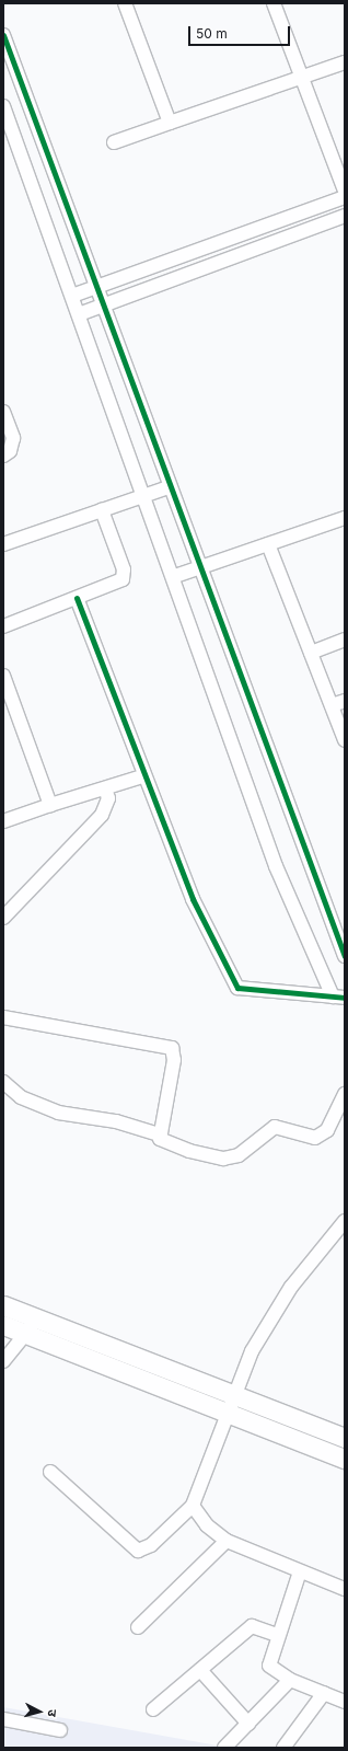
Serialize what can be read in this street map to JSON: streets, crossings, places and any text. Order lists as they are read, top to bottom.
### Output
{
  "scale_bar": "50 m",
  "north": "right"
}
